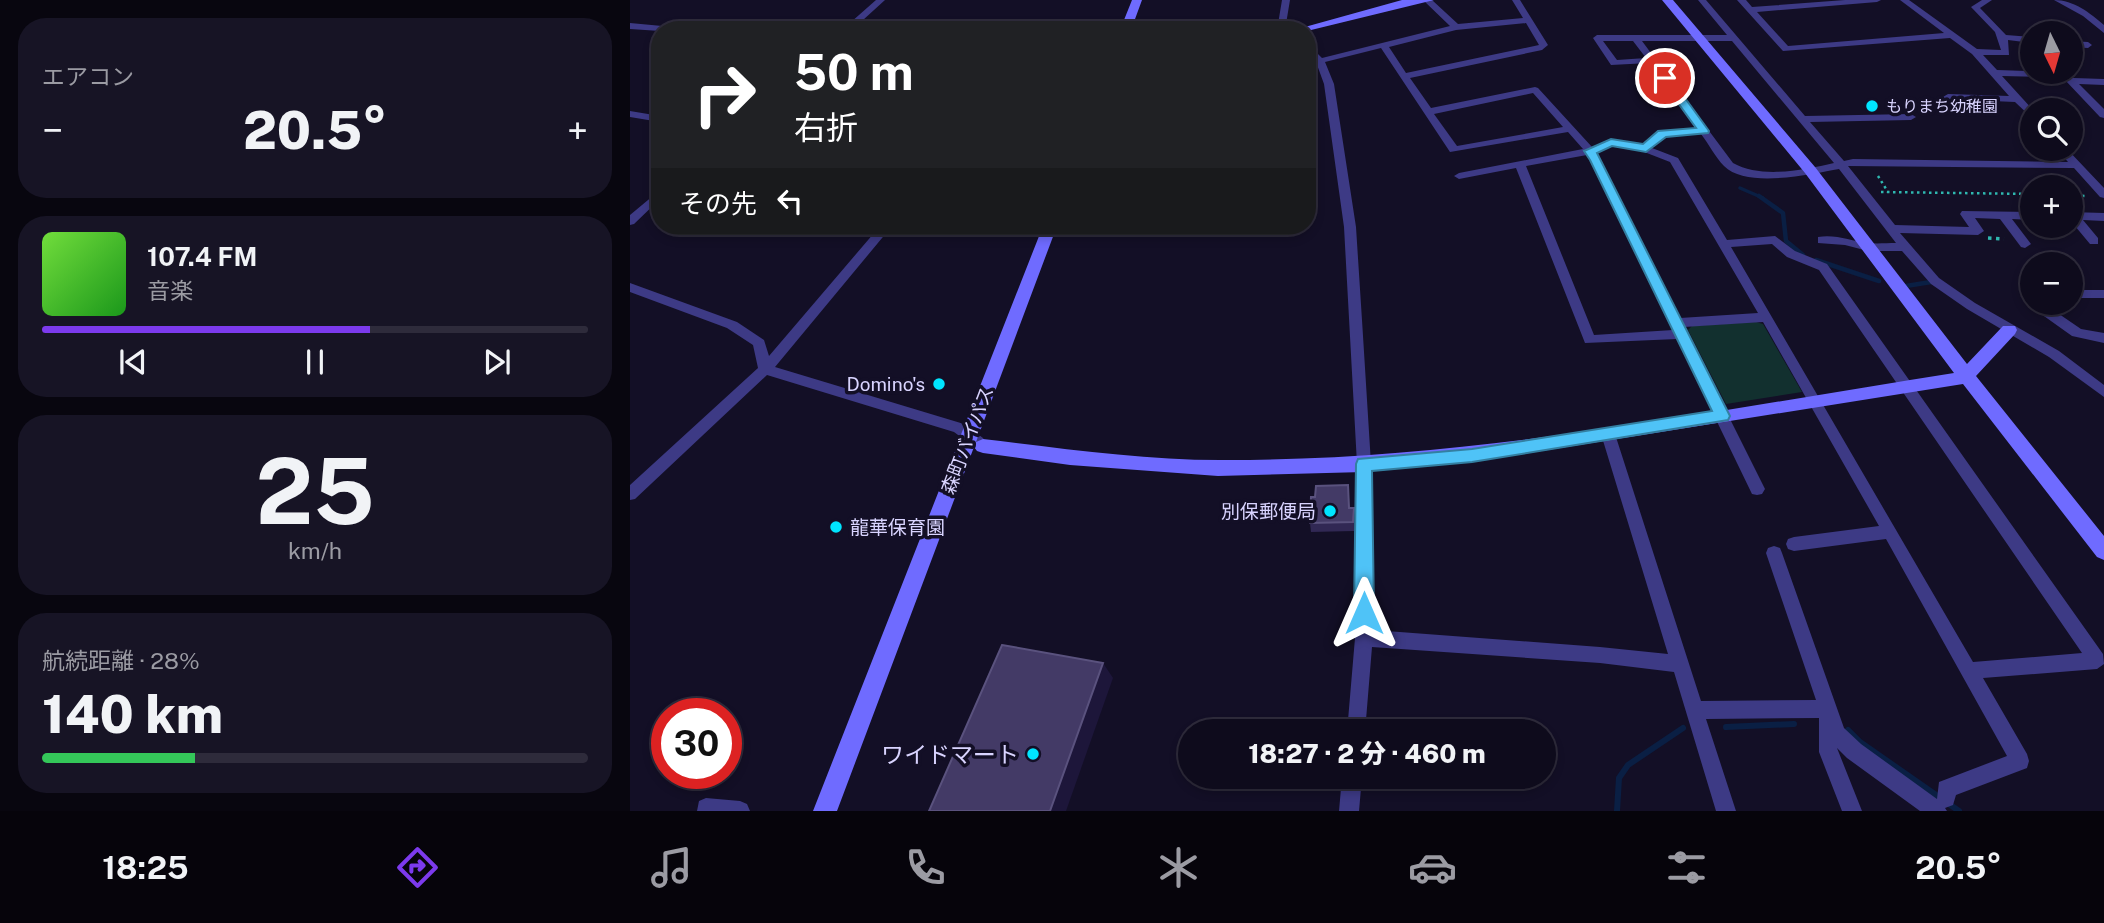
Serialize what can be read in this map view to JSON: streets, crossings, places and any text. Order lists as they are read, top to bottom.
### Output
{
  "streets": {
    "street": ["森町バイパス"]
  },
  "places": [
    "もりまち幼稚園",
    "Domino's",
    "別保郵便局",
    "龍華保育園",
    "ワイドマート"
  ],
  "north": "bottom",
  "page": {
    "tile": [
      "エアコン",
      ["25", "km/h"],
      ["航続距離 · 28%", "140 km"]
    ],
    "map_buttons": ["+", "−"],
    "turn": ["50 m", "右折"],
    "heat": ["−", "20.5°", "+"],
    "then": "その先",
    "song": ["107.4 FM", "音楽"],
    "limit": "30",
    "trip": "18:27 · 2 分 · 460 m",
    "tabs": ["18:25", "20.5°"]
  }
}
